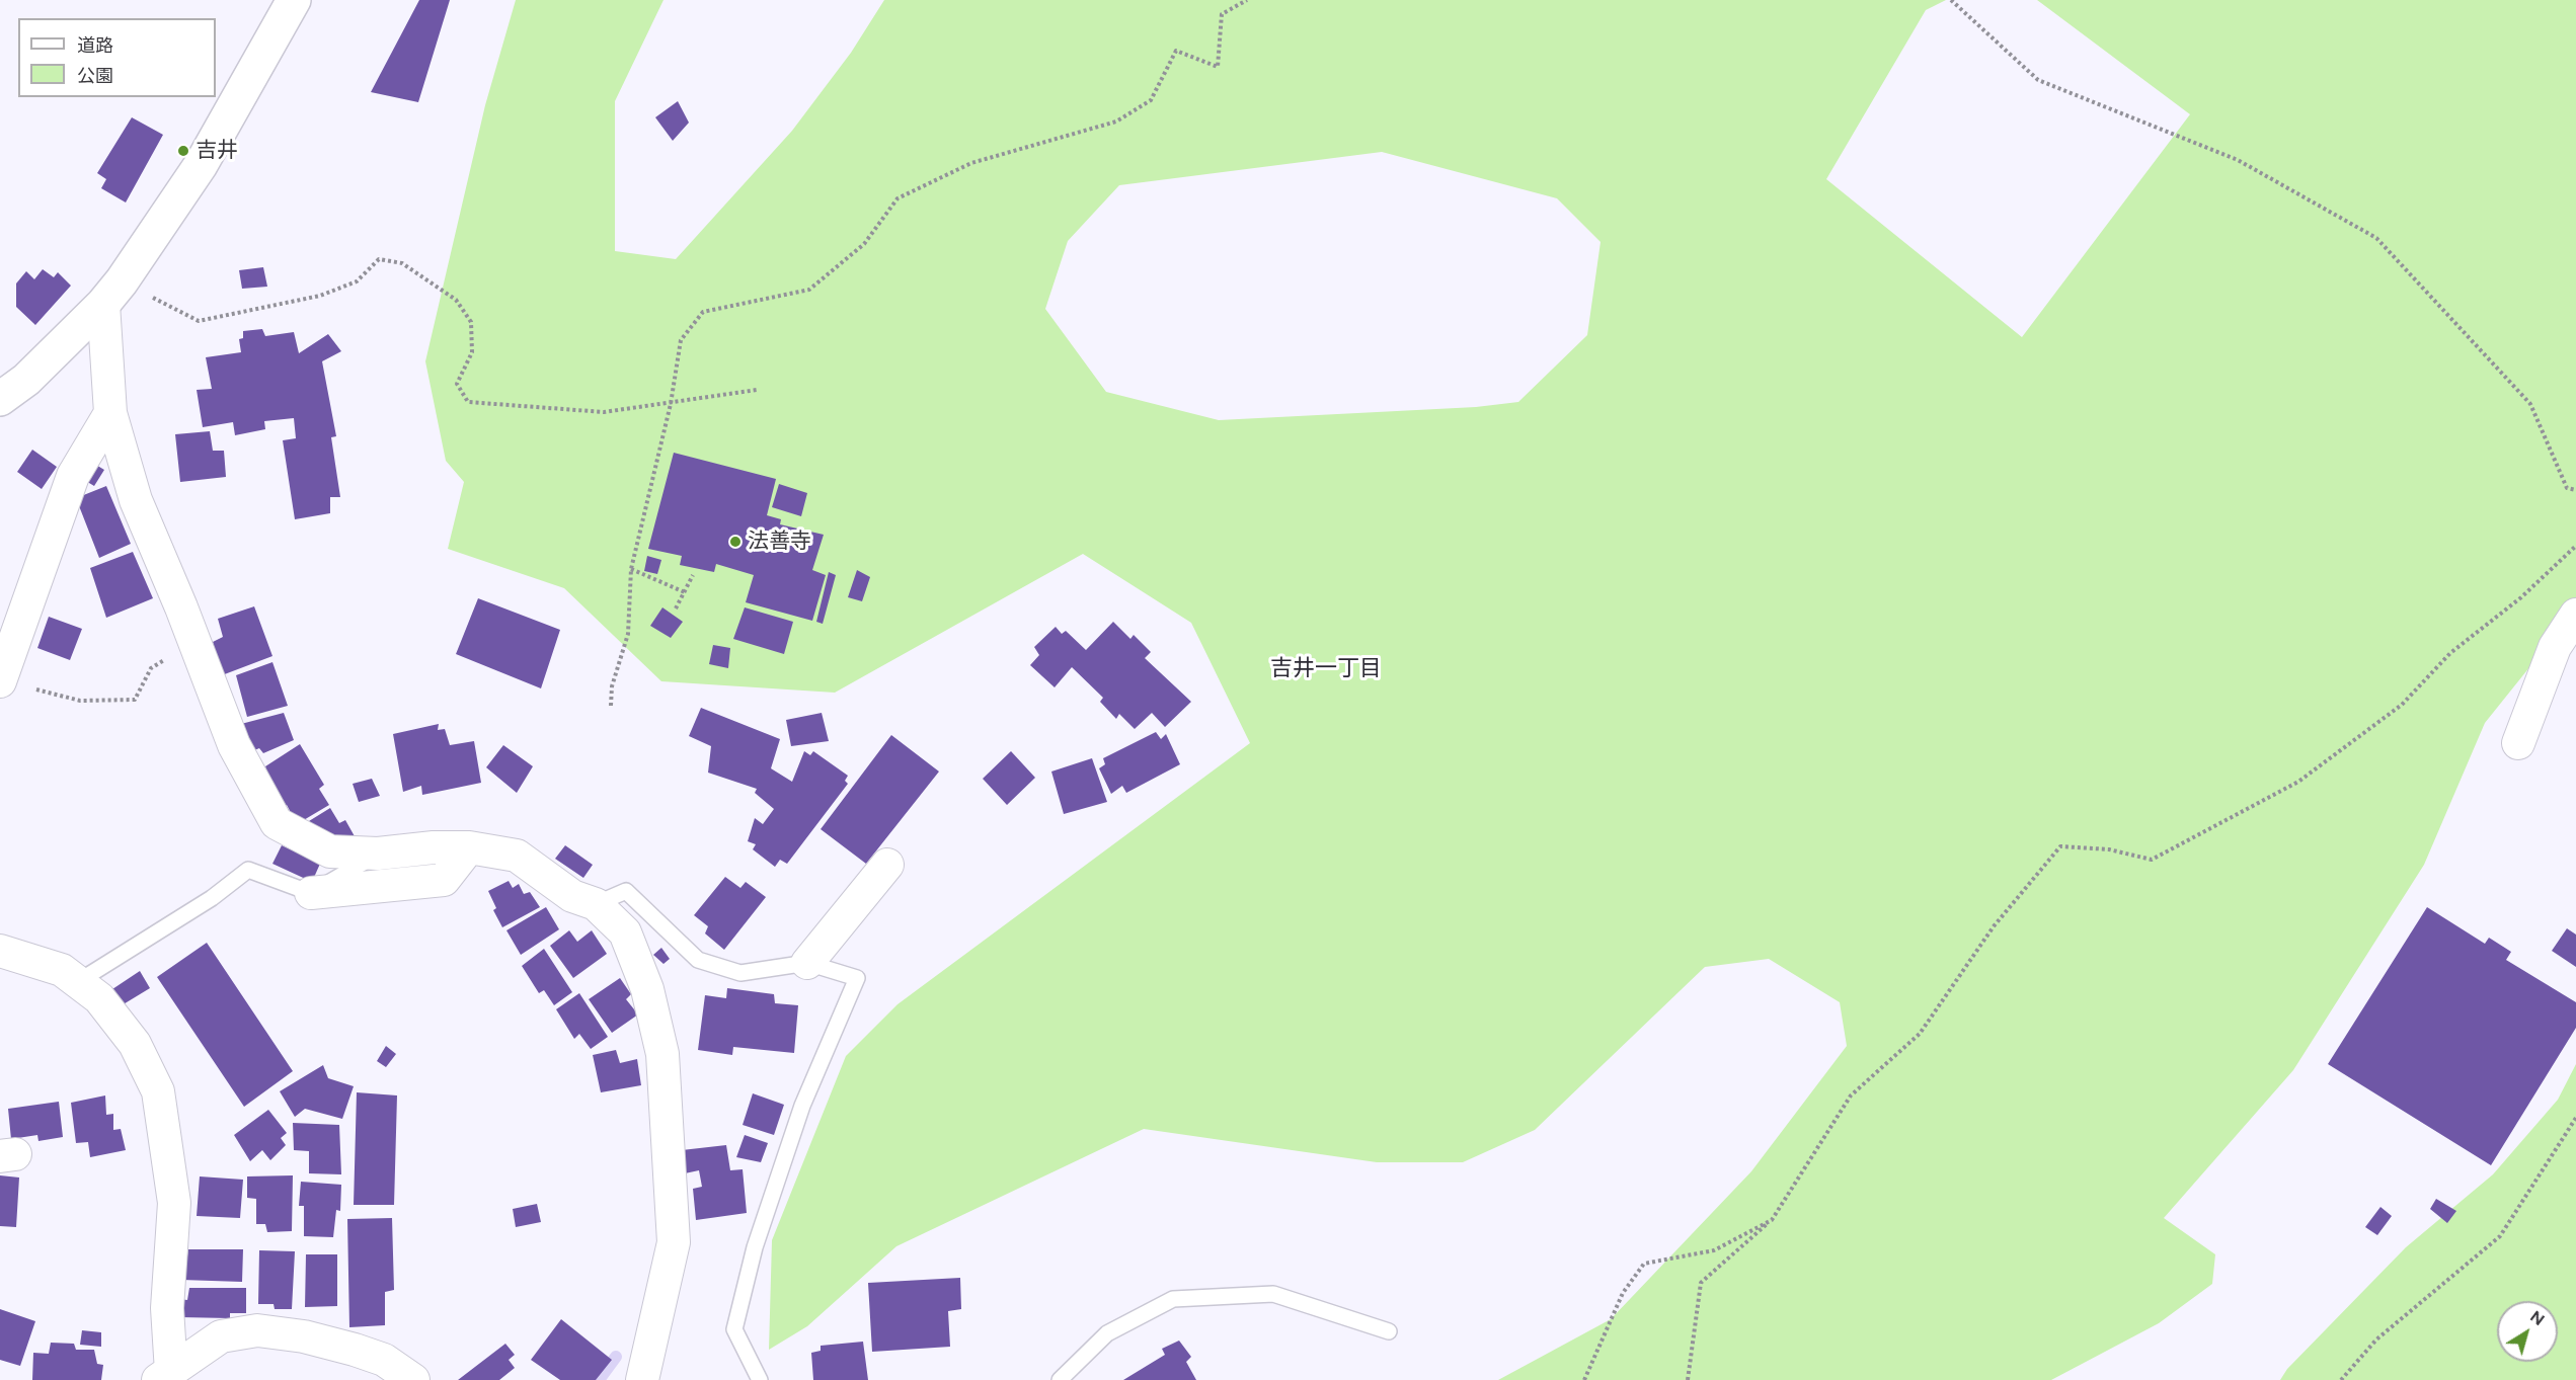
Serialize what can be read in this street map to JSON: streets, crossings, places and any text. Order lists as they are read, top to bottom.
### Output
{
  "districts": ["吉井一丁目"],
  "places": ["吉井", "法善寺"],
  "legend": ["道路", "公園"],
  "north": "top right"
}
